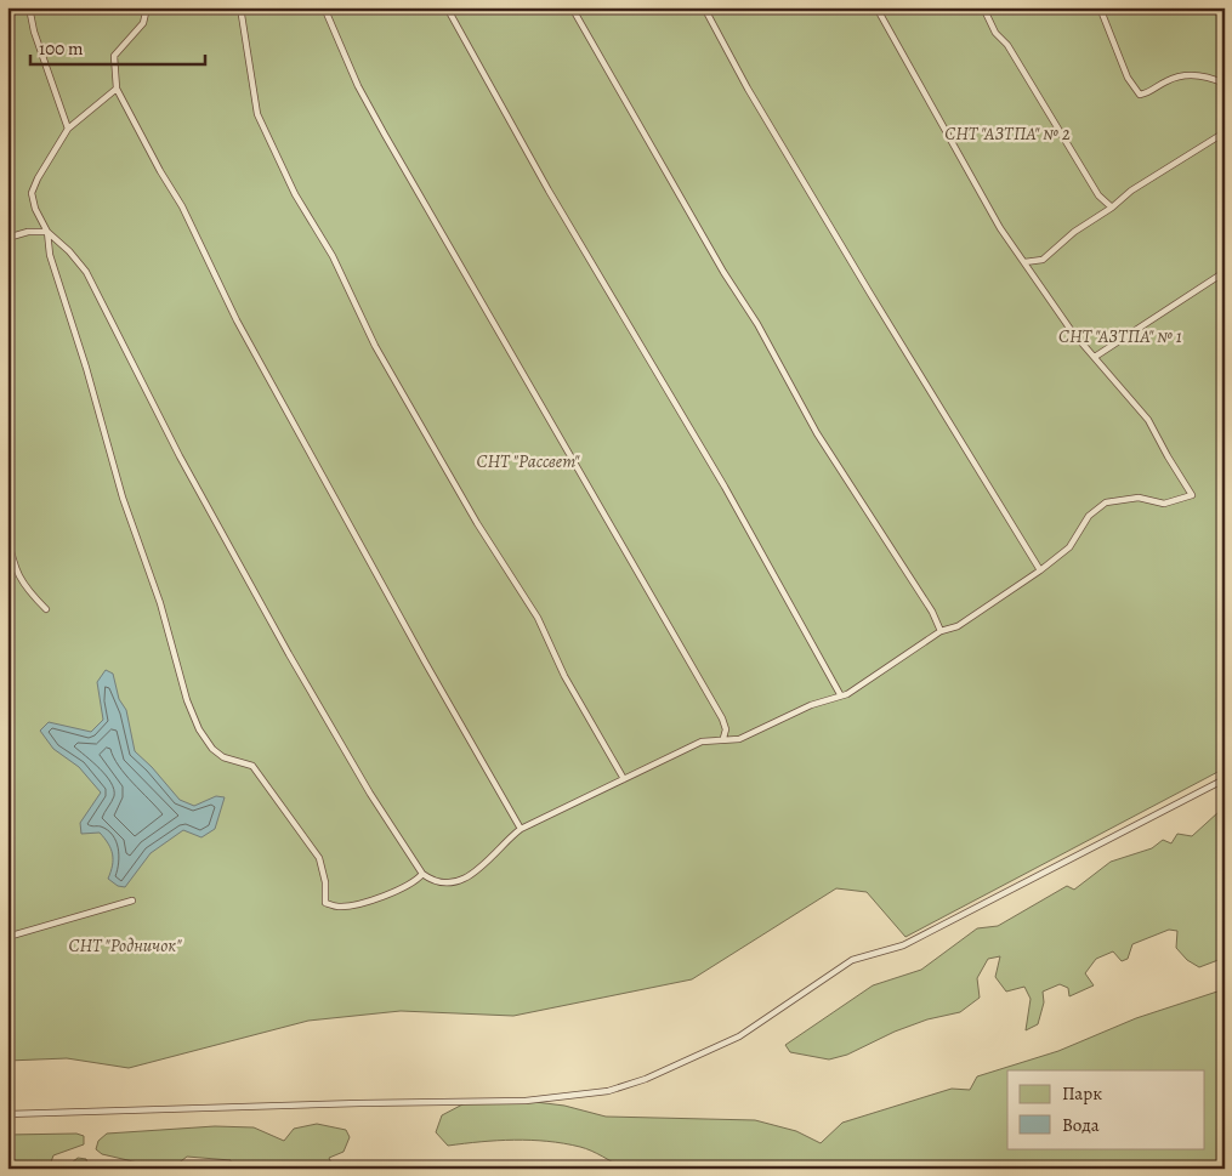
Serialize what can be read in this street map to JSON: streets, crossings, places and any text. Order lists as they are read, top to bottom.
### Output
{
  "parks": [
    "СНТ \"АЗТПА\" № 2",
    "СНТ \"АЗТПА\" № 1",
    "СНТ \"Рассвет\"",
    "СНТ \"Родничок\""
  ],
  "legend": ["Парк", "Вода"],
  "scale_bar": "100 m"
}
